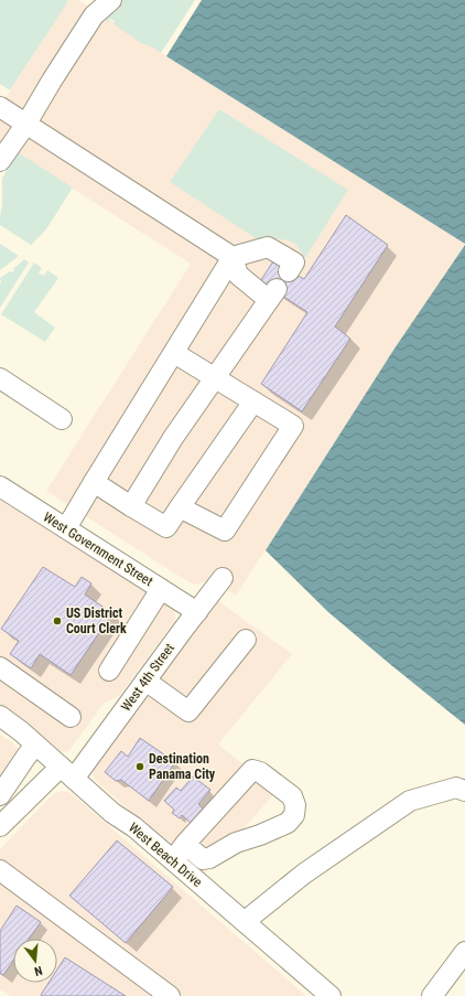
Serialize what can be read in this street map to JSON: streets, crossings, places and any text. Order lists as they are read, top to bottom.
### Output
{
  "streets": {
    "street": ["West Government Street", "West 4th Street", "West Beach Drive"]
  },
  "crossings": [
    ["West Government Street", "West 4th Street"],
    ["West 4th Street", "West Beach Drive"]
  ],
  "places": ["US District Court Clerk", "Destination Panama City"],
  "north": "bottom"
}
